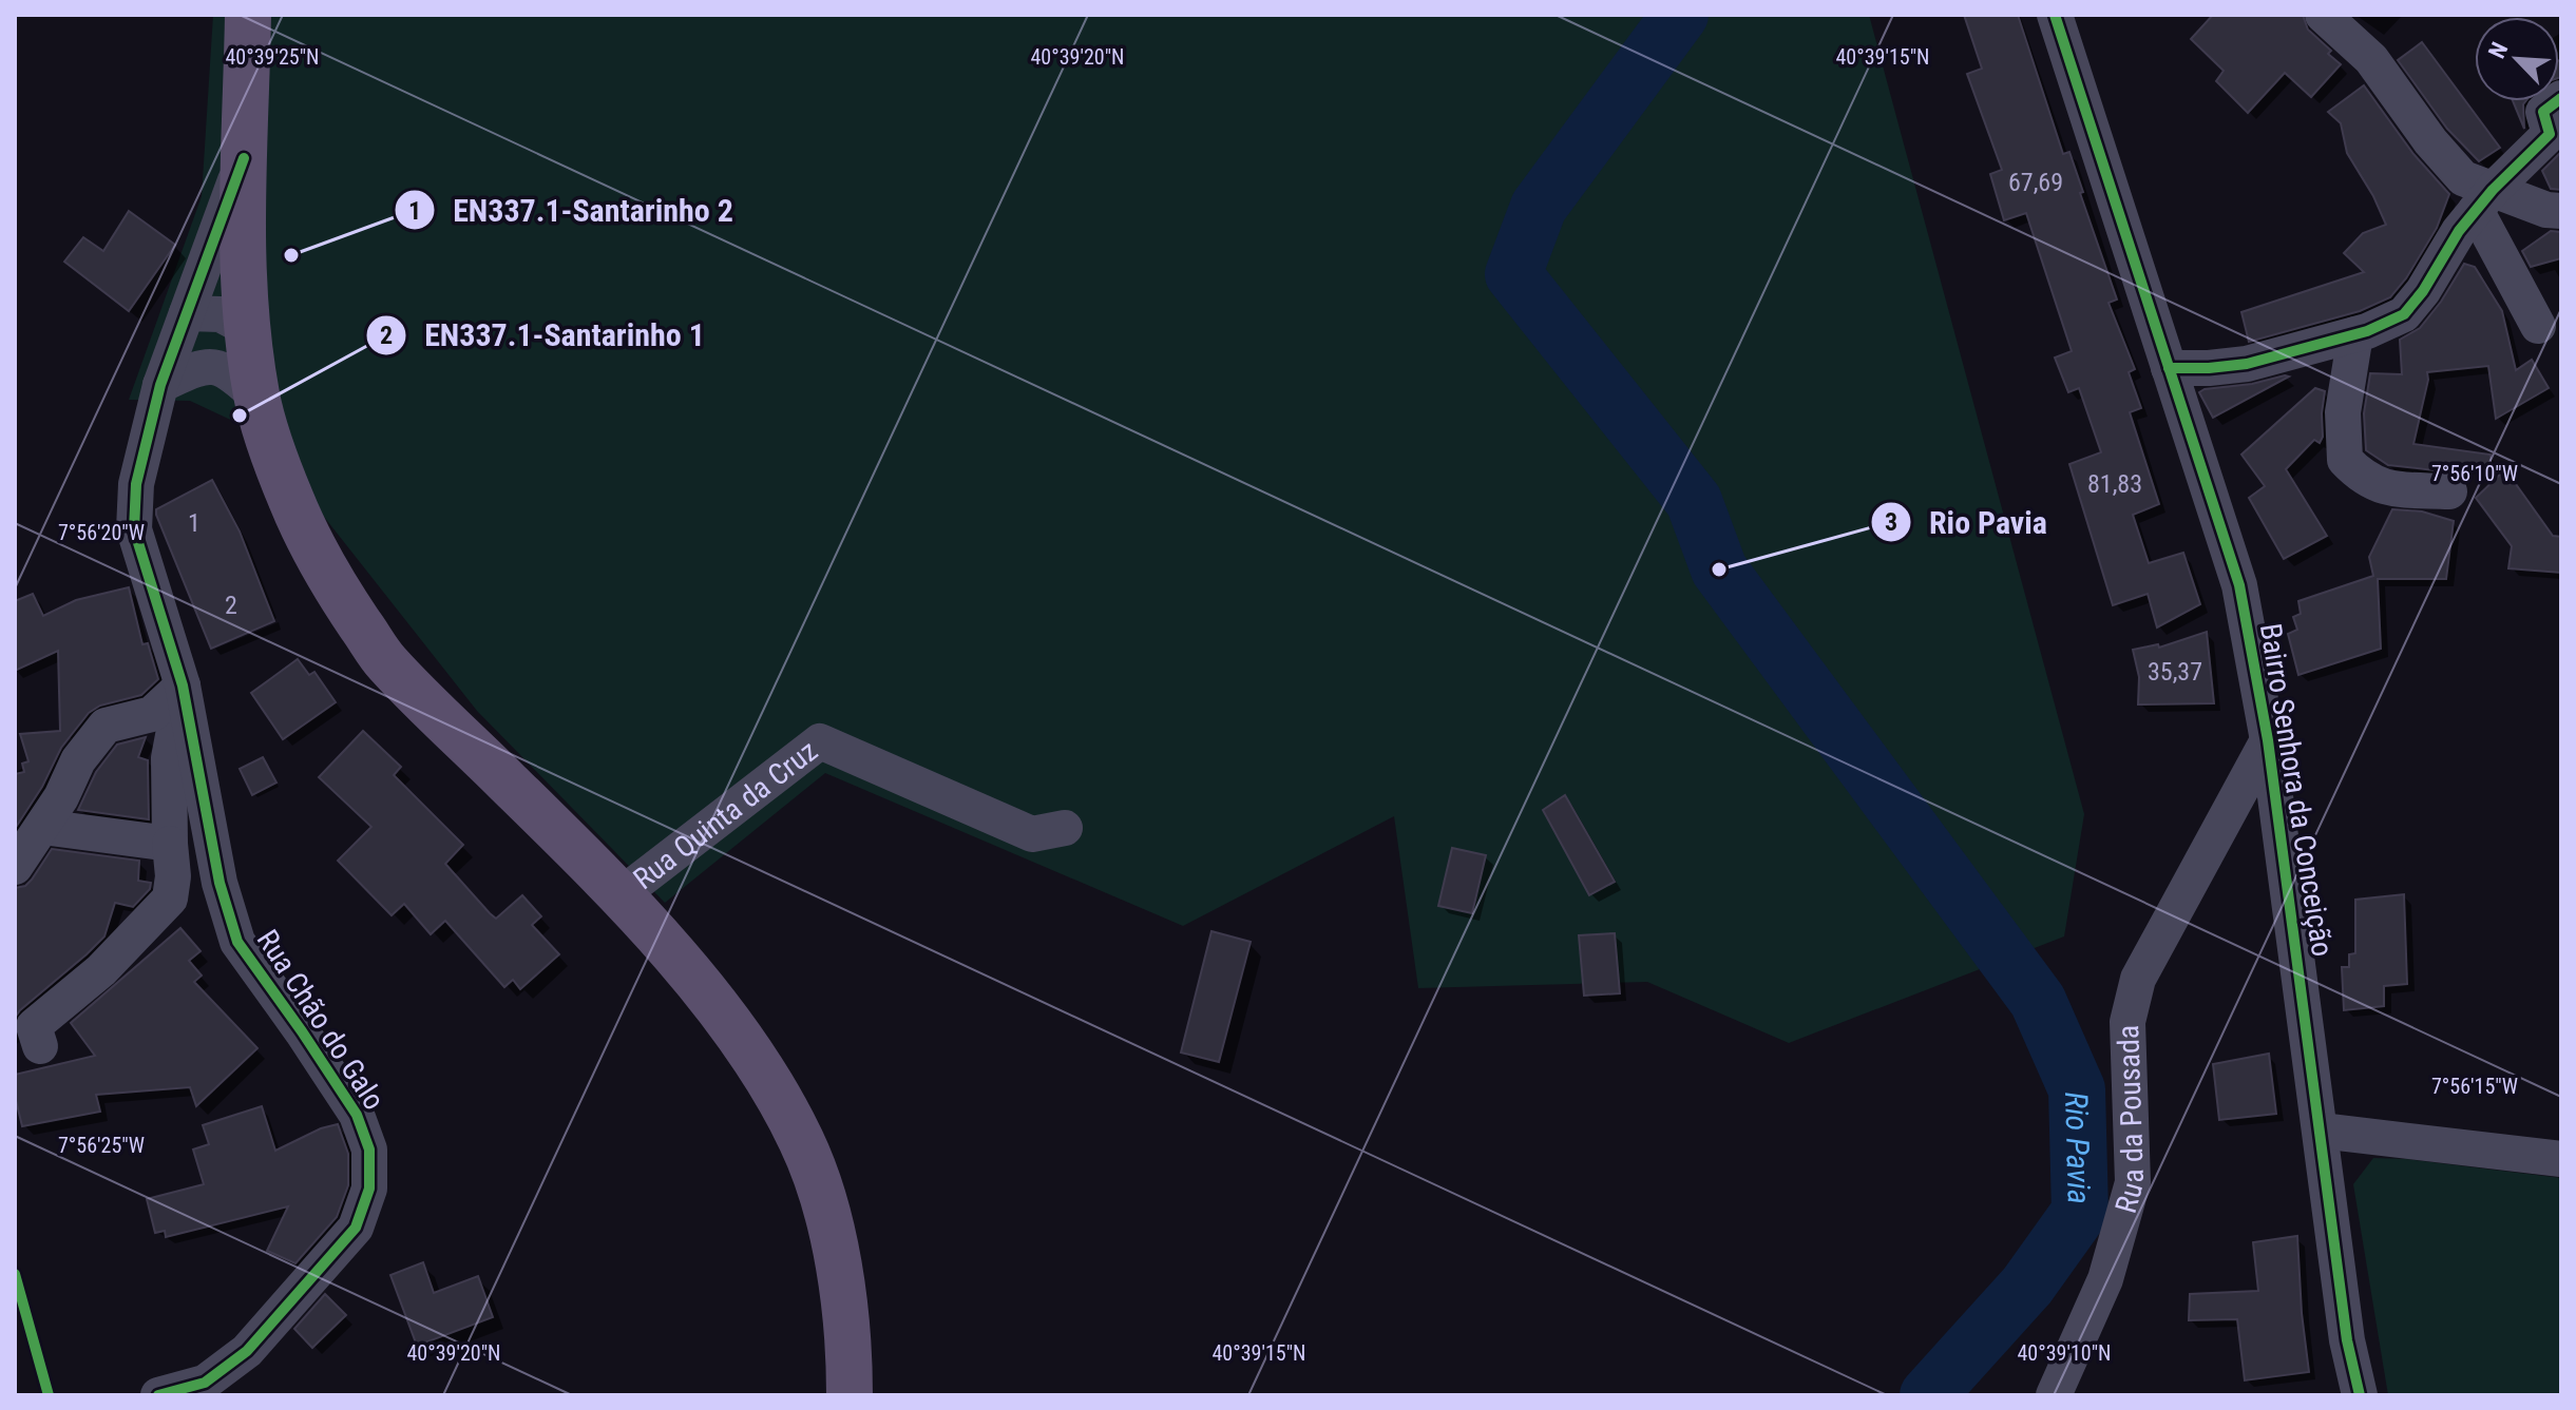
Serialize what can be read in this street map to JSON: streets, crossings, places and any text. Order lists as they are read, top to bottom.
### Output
{
  "streets": {
    "street": [
      "Bairro Senhora da Conceição",
      "Rua Quinta da Cruz",
      "Rua Chão do Galo",
      "Rua da Pousada"
    ]
  },
  "crossings": [
    ["Bairro Senhora da Conceição", "Rua da Pousada"]
  ],
  "water": ["Rio Pavia"],
  "places": ["EN337.1-Santarinho 2", "EN337.1-Santarinho 1", "Rio Pavia"],
  "house_numbers": [
    "67,69",
    "81,83",
    "1",
    "2",
    "35,37"
  ],
  "north": "top left",
  "coordinates": [
    "40°39'25\"N",
    "40°39'20\"N",
    "40°39'15\"N",
    "7°56'10\"W",
    "7°56'20\"W",
    "7°56'15\"W",
    "7°56'25\"W",
    "40°39'10\"N"
  ]
}
